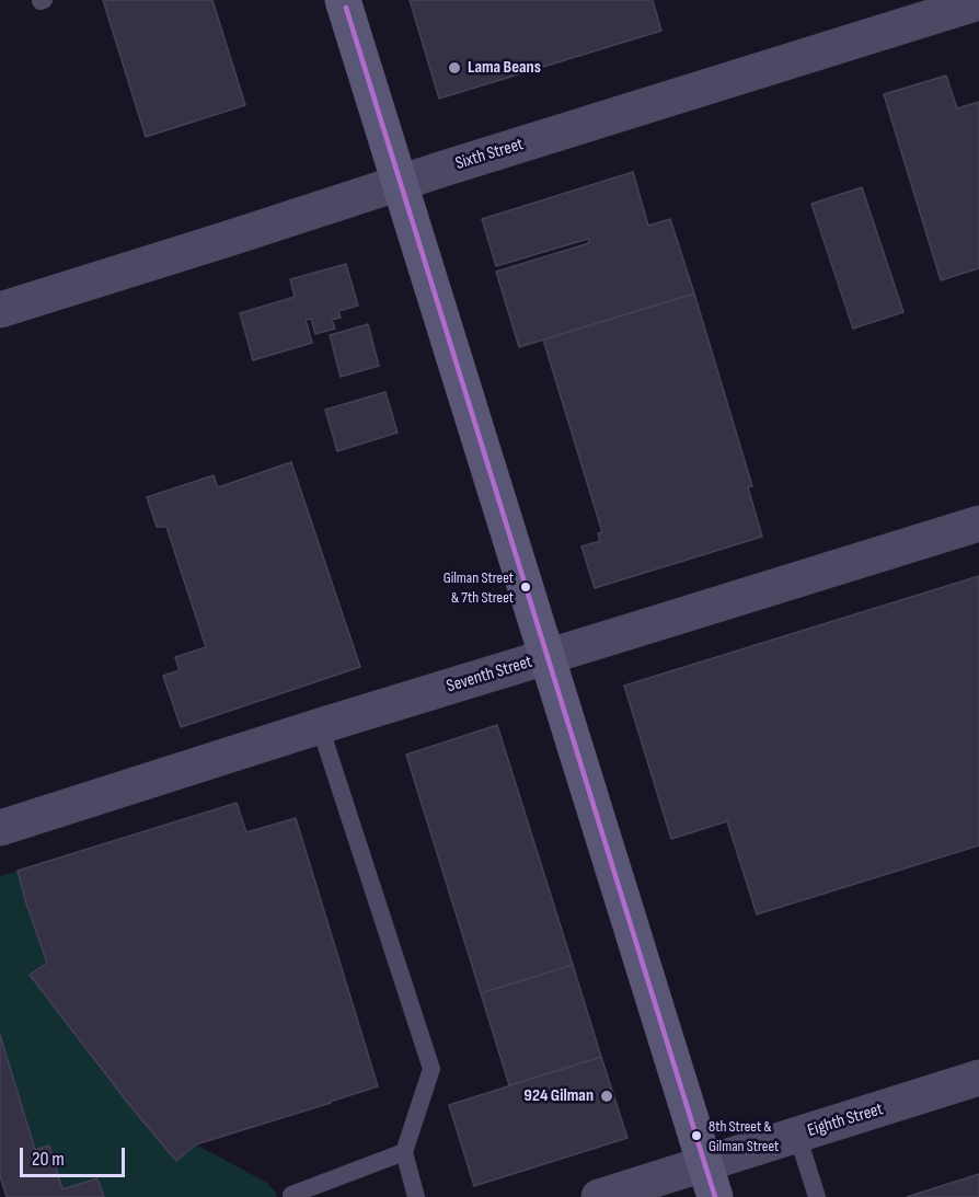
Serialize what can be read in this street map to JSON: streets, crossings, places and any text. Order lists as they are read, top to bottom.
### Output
{
  "streets": {
    "street": ["Sixth Street", "Seventh Street", "Eighth Street"]
  },
  "places": [
    "Lama Beans",
    "Gilman Street & 7th Street",
    "924 Gilman",
    "8th Street & Gilman Street"
  ],
  "scale_bar": "20 m"
}
